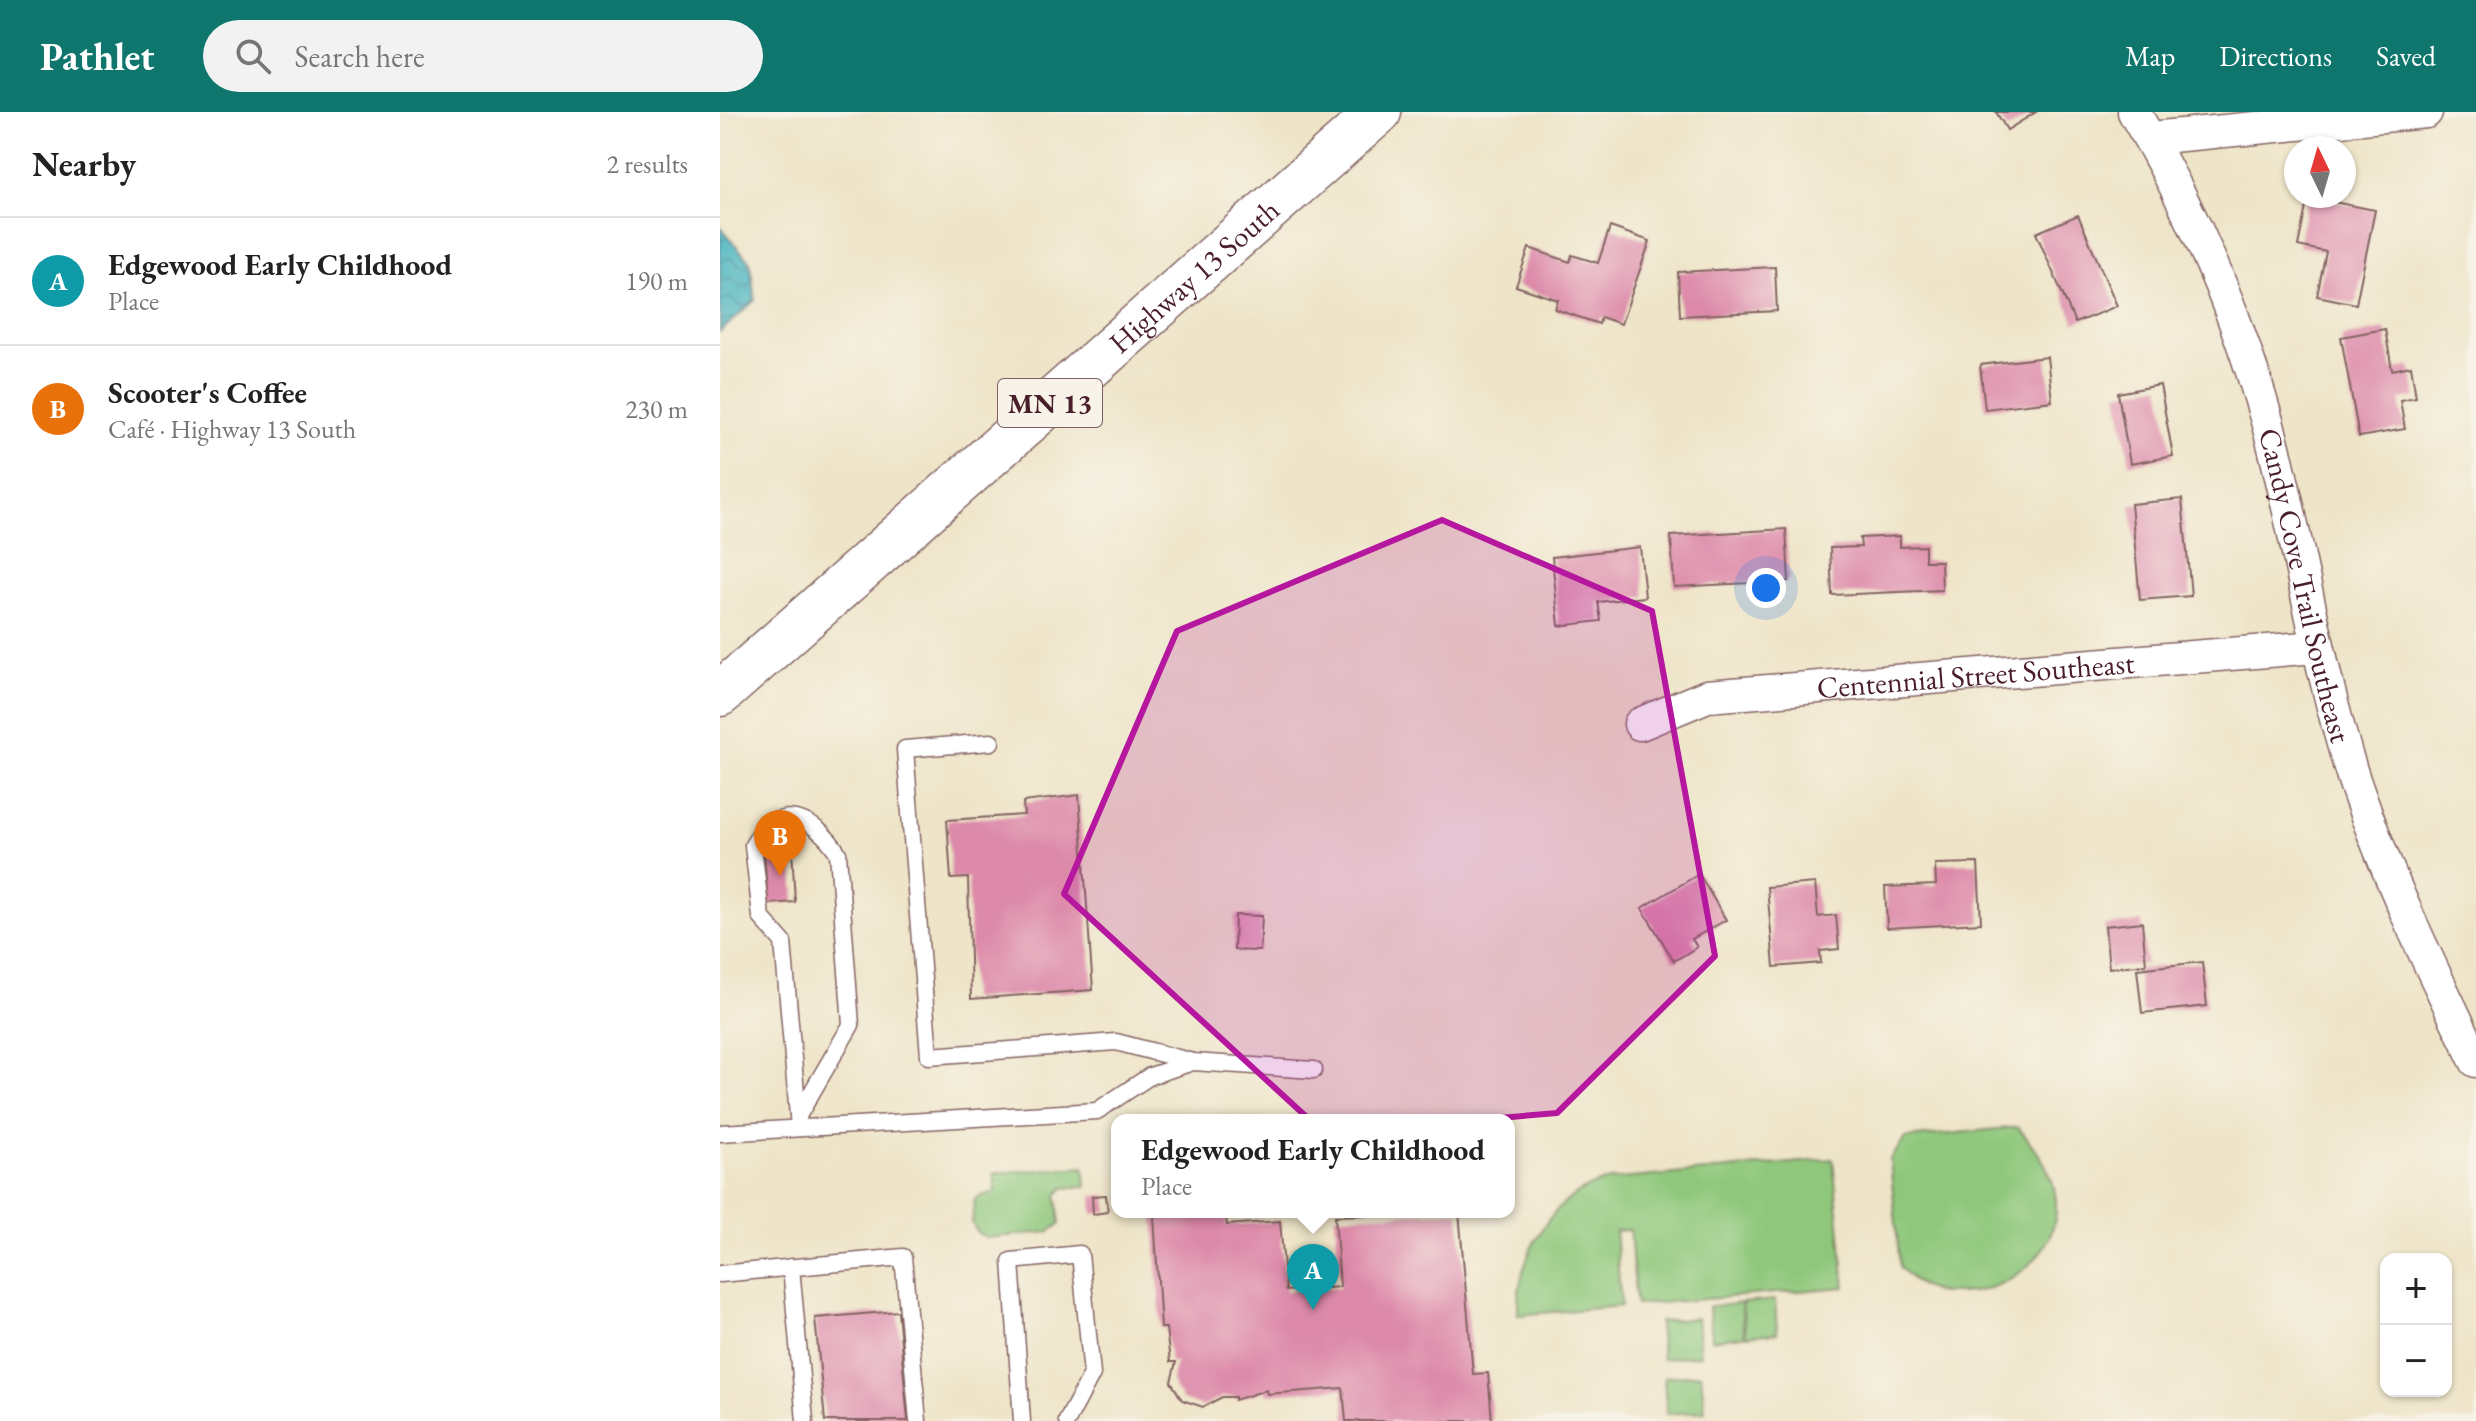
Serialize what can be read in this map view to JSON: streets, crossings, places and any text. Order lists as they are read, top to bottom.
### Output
{
  "streets": {
    "main road": ["Highway 13 South", "MN 13"],
    "street": ["Candy Cove Trail Southeast", "Centennial Street Southeast"]
  },
  "crossings": [
    ["Candy Cove Trail Southeast", "Centennial Street Southeast"]
  ],
  "north": "top",
  "page": {
    "header": "Pathlet",
    "search": "Search here",
    "nav": ["Map", "Directions", "Saved"],
    "heading": ["Nearby", "2 results"],
    "list": [
      {
        "mark": "A",
        "name": "Edgewood Early Childhood",
        "note": "Place",
        "value": "190 m"
      },
      {
        "mark": "B",
        "name": "Scooter's Coffee",
        "note": "Café · Highway 13 South",
        "value": "230 m"
      }
    ],
    "pins": ["B", "A"],
    "popup": ["Edgewood Early Childhood", "Place"],
    "map_buttons": ["+", "−"]
  }
}
